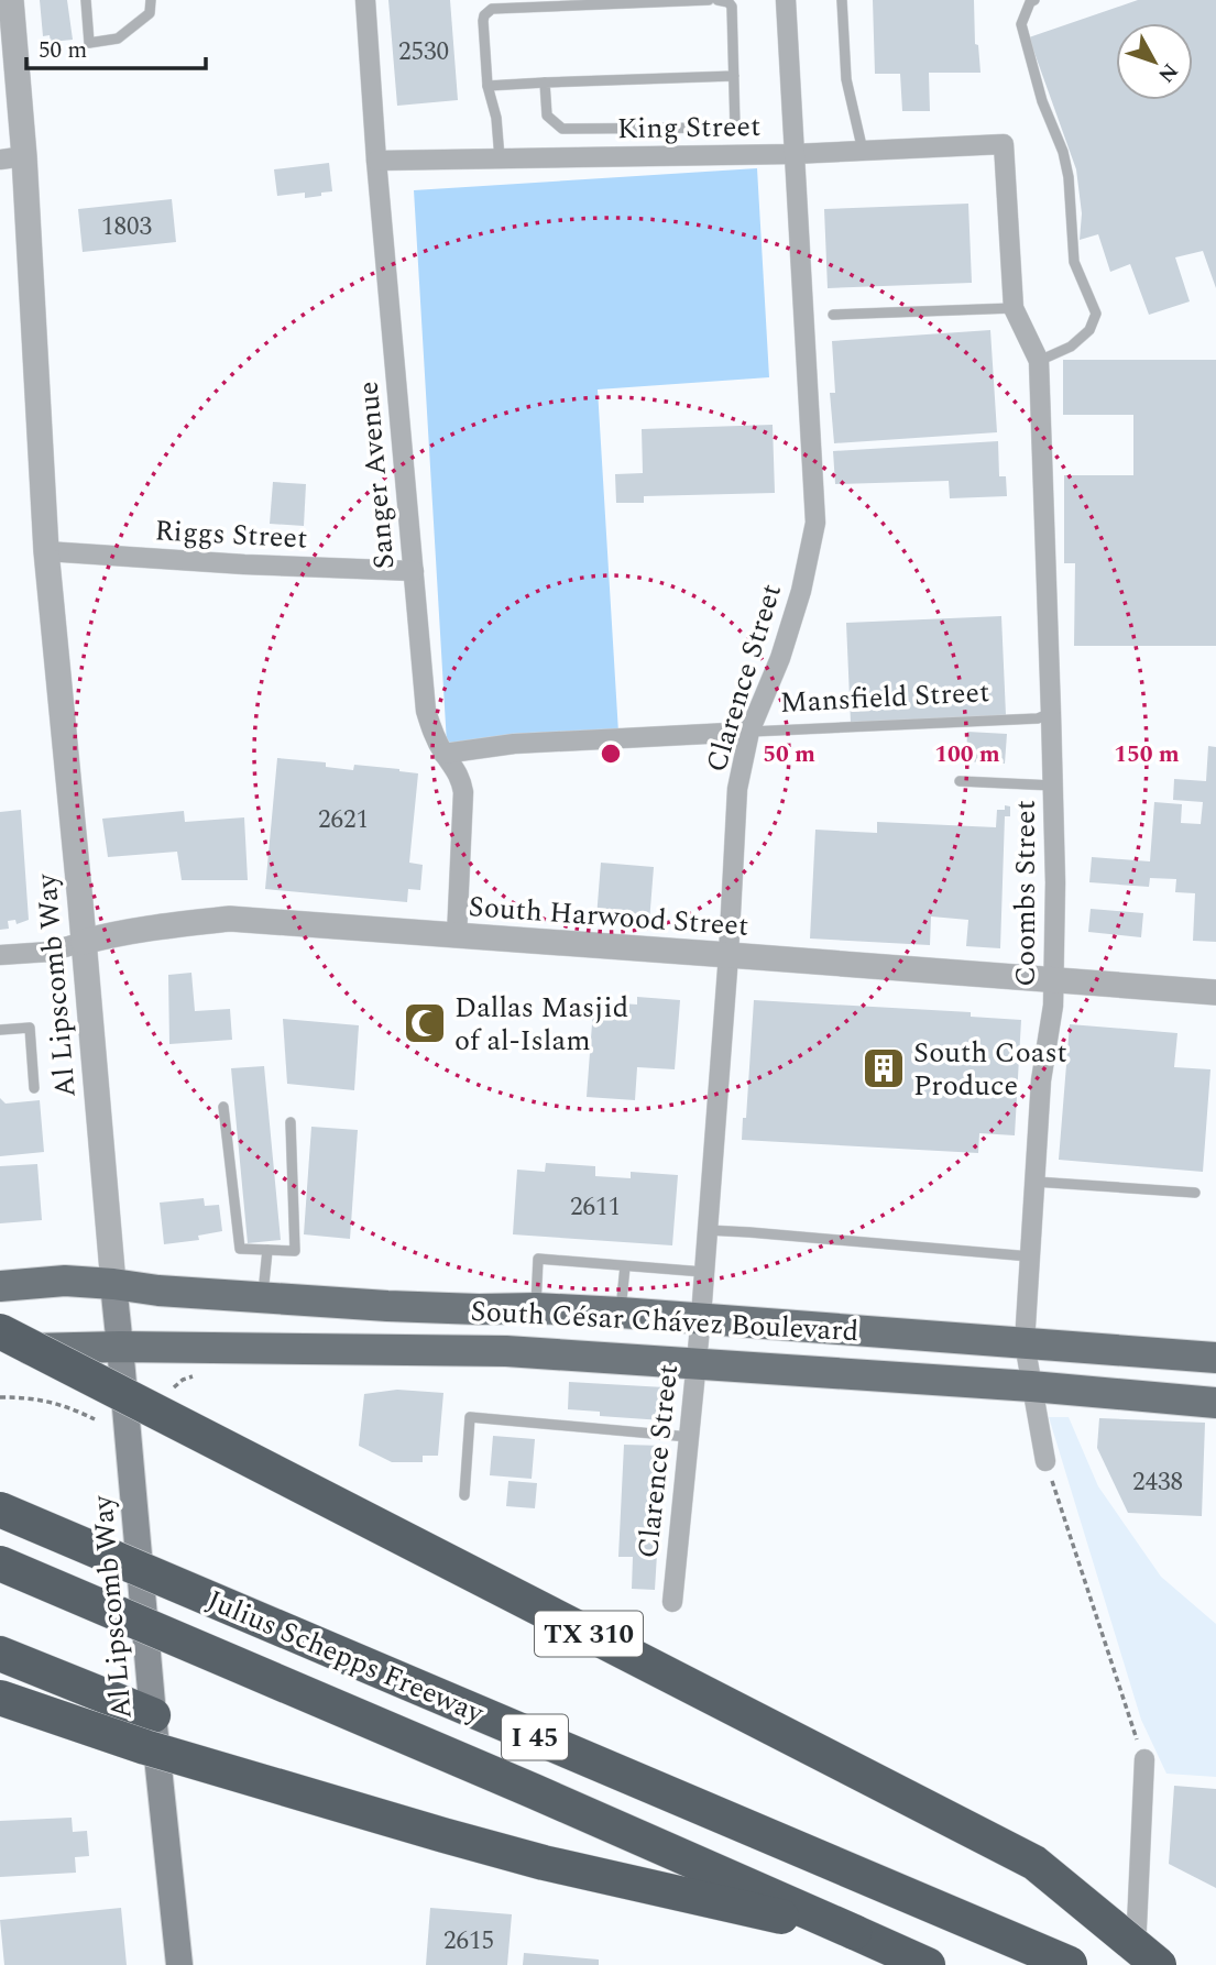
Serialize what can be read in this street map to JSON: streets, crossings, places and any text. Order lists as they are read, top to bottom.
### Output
{
  "streets": {
    "highway": ["TX 310", "Julius Schepps Freeway", "I 45"],
    "main road": ["Al Lipscomb Way", "South César Chávez Boulevard"],
    "street": [
      "King Street",
      "Sanger Avenue",
      "Riggs Street",
      "Clarence Street",
      "Mansfield Street",
      "Coombs Street",
      "South Harwood Street"
    ]
  },
  "crossings": [
    ["King Street", "Sanger Avenue"],
    ["King Street", "Clarence Street"],
    ["King Street", "Coombs Street"],
    ["Sanger Avenue", "Riggs Street"],
    ["Sanger Avenue", "Mansfield Street"],
    ["Sanger Avenue", "South Harwood Street"],
    ["Riggs Street", "Al Lipscomb Way"],
    ["Clarence Street", "Mansfield Street"],
    ["Clarence Street", "South Harwood Street"],
    ["Clarence Street", "South César Chávez Boulevard"],
    ["Mansfield Street", "Coombs Street"],
    ["Coombs Street", "South Harwood Street"],
    ["Coombs Street", "South César Chávez Boulevard"],
    ["South Harwood Street", "Al Lipscomb Way"],
    ["Al Lipscomb Way", "South César Chávez Boulevard"]
  ],
  "places": {
    "mosque": ["Dallas Masjid of al-Islam"],
    "building": ["South Coast Produce"]
  },
  "house_numbers": [
    "2530",
    "1803",
    "2621",
    "2611",
    "2438",
    "2615"
  ],
  "scale_bar": "50 m",
  "north": "bottom right",
  "rings": ["50 m", "100 m", "150 m"]
}
